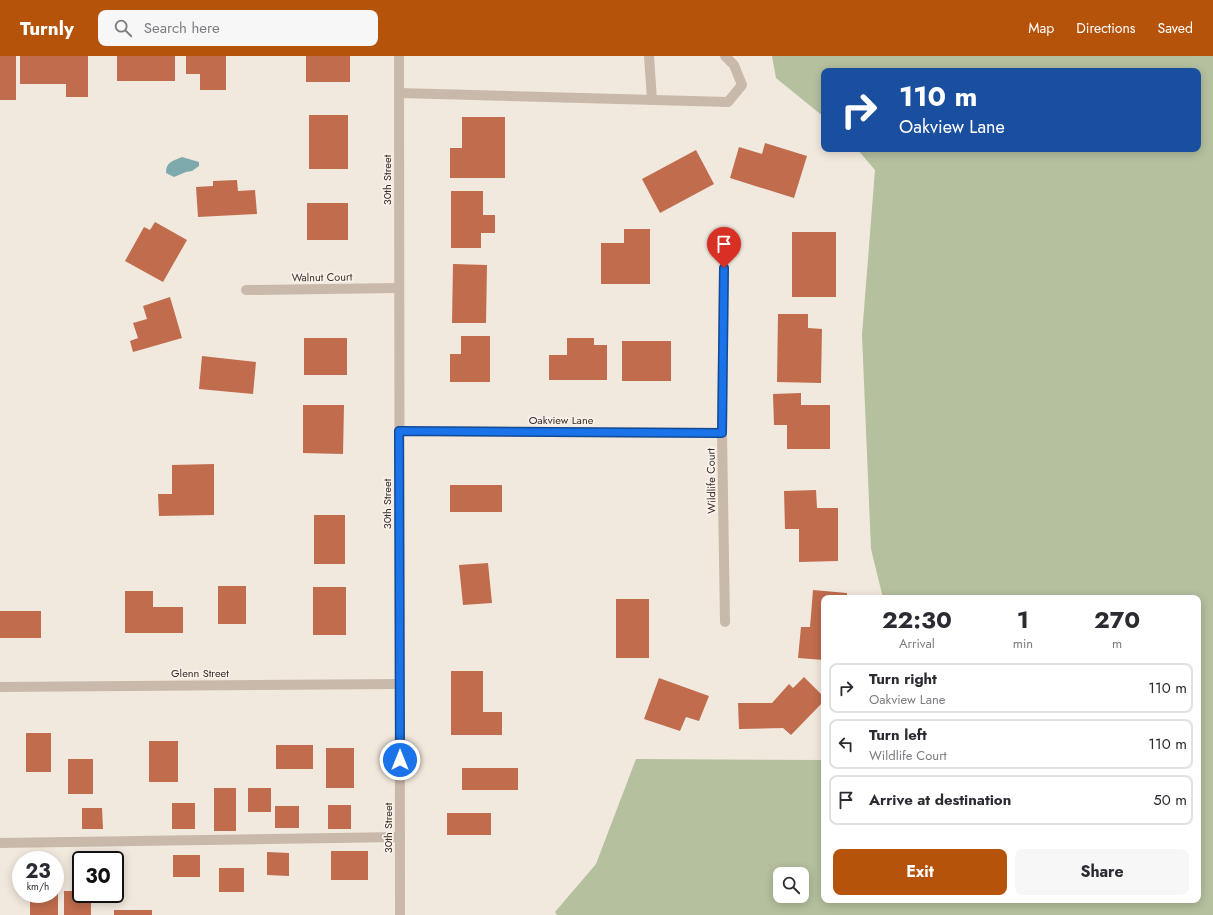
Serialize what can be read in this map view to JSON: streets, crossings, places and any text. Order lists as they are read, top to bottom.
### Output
{
  "streets": {
    "street": [
      "30th Street",
      "Walnut Court",
      "Oakview Lane",
      "Wildlife Court",
      "Glenn Street"
    ]
  },
  "crossings": [
    ["30th Street", "Walnut Court"],
    ["30th Street", "Oakview Lane"],
    ["30th Street", "Glenn Street"],
    ["Oakview Lane", "Wildlife Court"]
  ],
  "page": {
    "header": "Turnly",
    "search": "Search here",
    "nav": ["Map", "Directions", "Saved"],
    "turn": ["110 m", "Oakview Lane"],
    "eta": [
      "22:30",
      "Arrival",
      "1",
      "min",
      "270",
      "m"
    ],
    "list": [
      {
        "name": "Turn right",
        "note": "Oakview Lane",
        "value": "110 m"
      },
      {
        "name": "Turn left",
        "note": "Wildlife Court",
        "value": "110 m"
      },
      {
        "name": "Arrive at destination",
        "value": "50 m"
      }
    ],
    "buttons": ["Exit", "Share"],
    "speed": "23 km/h",
    "limit": "30"
  }
}
